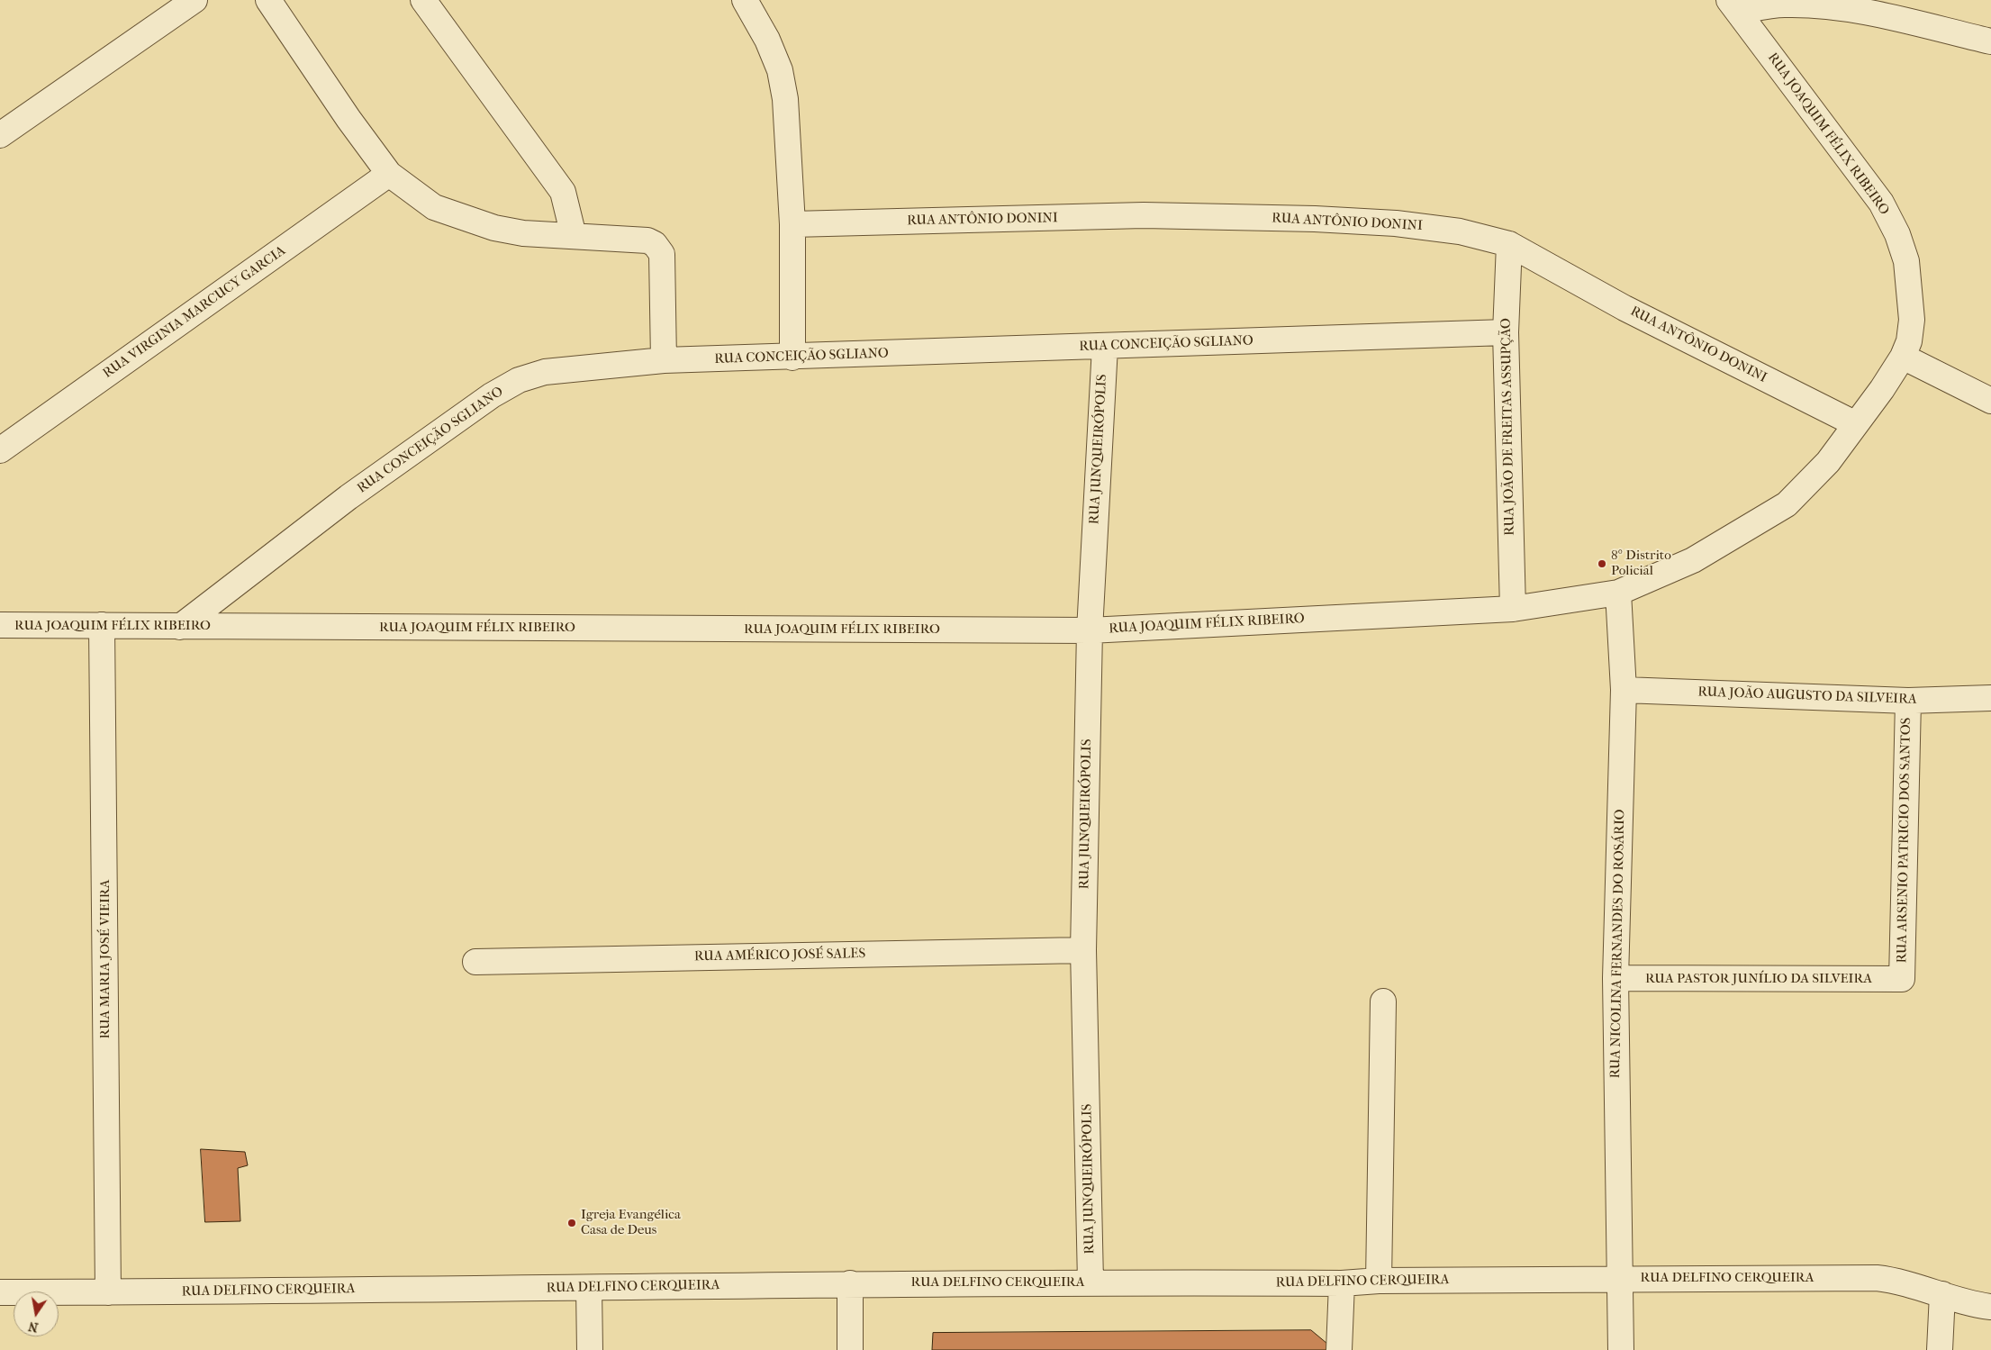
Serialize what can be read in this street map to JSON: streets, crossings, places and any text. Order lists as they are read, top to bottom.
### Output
{
  "streets": {
    "street": [
      "RUA JOAQUIM FÉLIX RIBEIRO",
      "RUA ANTÔNIO DONINI",
      "RUA VIRGINIA MARCUCY GARCIA",
      "RUA CONCEIÇÃO SGLIANO",
      "RUA JOÃO DE FREITAS ASSUPÇÃO",
      "RUA JUNQUEIRÓPOLIS",
      "RUA JOÃO AUGUSTO DA SILVEIRA",
      "RUA ARSENIO PATRICIO DOS SANTOS",
      "RUA NICOLINA FERNANDES DO ROSÁRIO",
      "RUA AMÉRICO JOSÉ SALES",
      "RUA MARIA JOSÉ VIEIRA",
      "RUA PASTOR JUNÍLIO DA SILVEIRA",
      "RUA DELFINO CERQUEIRA"
    ]
  },
  "crossings": [
    ["RUA JOAQUIM FÉLIX RIBEIRO", "RUA ANTÔNIO DONINI"],
    ["RUA JOAQUIM FÉLIX RIBEIRO", "RUA CONCEIÇÃO SGLIANO"],
    ["RUA JOAQUIM FÉLIX RIBEIRO", "RUA JOÃO DE FREITAS ASSUPÇÃO"],
    ["RUA JOAQUIM FÉLIX RIBEIRO", "RUA JUNQUEIRÓPOLIS"],
    ["RUA JOAQUIM FÉLIX RIBEIRO", "RUA NICOLINA FERNANDES DO ROSÁRIO"],
    ["RUA JOAQUIM FÉLIX RIBEIRO", "RUA MARIA JOSÉ VIEIRA"],
    ["RUA ANTÔNIO DONINI", "RUA JOÃO DE FREITAS ASSUPÇÃO"],
    ["RUA CONCEIÇÃO SGLIANO", "RUA JOÃO DE FREITAS ASSUPÇÃO"],
    ["RUA CONCEIÇÃO SGLIANO", "RUA JUNQUEIRÓPOLIS"],
    ["RUA JUNQUEIRÓPOLIS", "RUA AMÉRICO JOSÉ SALES"],
    ["RUA JUNQUEIRÓPOLIS", "RUA DELFINO CERQUEIRA"],
    ["RUA JOÃO AUGUSTO DA SILVEIRA", "RUA ARSENIO PATRICIO DOS SANTOS"],
    ["RUA JOÃO AUGUSTO DA SILVEIRA", "RUA NICOLINA FERNANDES DO ROSÁRIO"],
    ["RUA ARSENIO PATRICIO DOS SANTOS", "RUA PASTOR JUNÍLIO DA SILVEIRA"],
    ["RUA NICOLINA FERNANDES DO ROSÁRIO", "RUA PASTOR JUNÍLIO DA SILVEIRA"],
    ["RUA NICOLINA FERNANDES DO ROSÁRIO", "RUA DELFINO CERQUEIRA"],
    ["RUA MARIA JOSÉ VIEIRA", "RUA DELFINO CERQUEIRA"]
  ],
  "places": ["8º Distrito Policial", "Igreja Evangélica Casa de Deus"],
  "north": "bottom"
}
